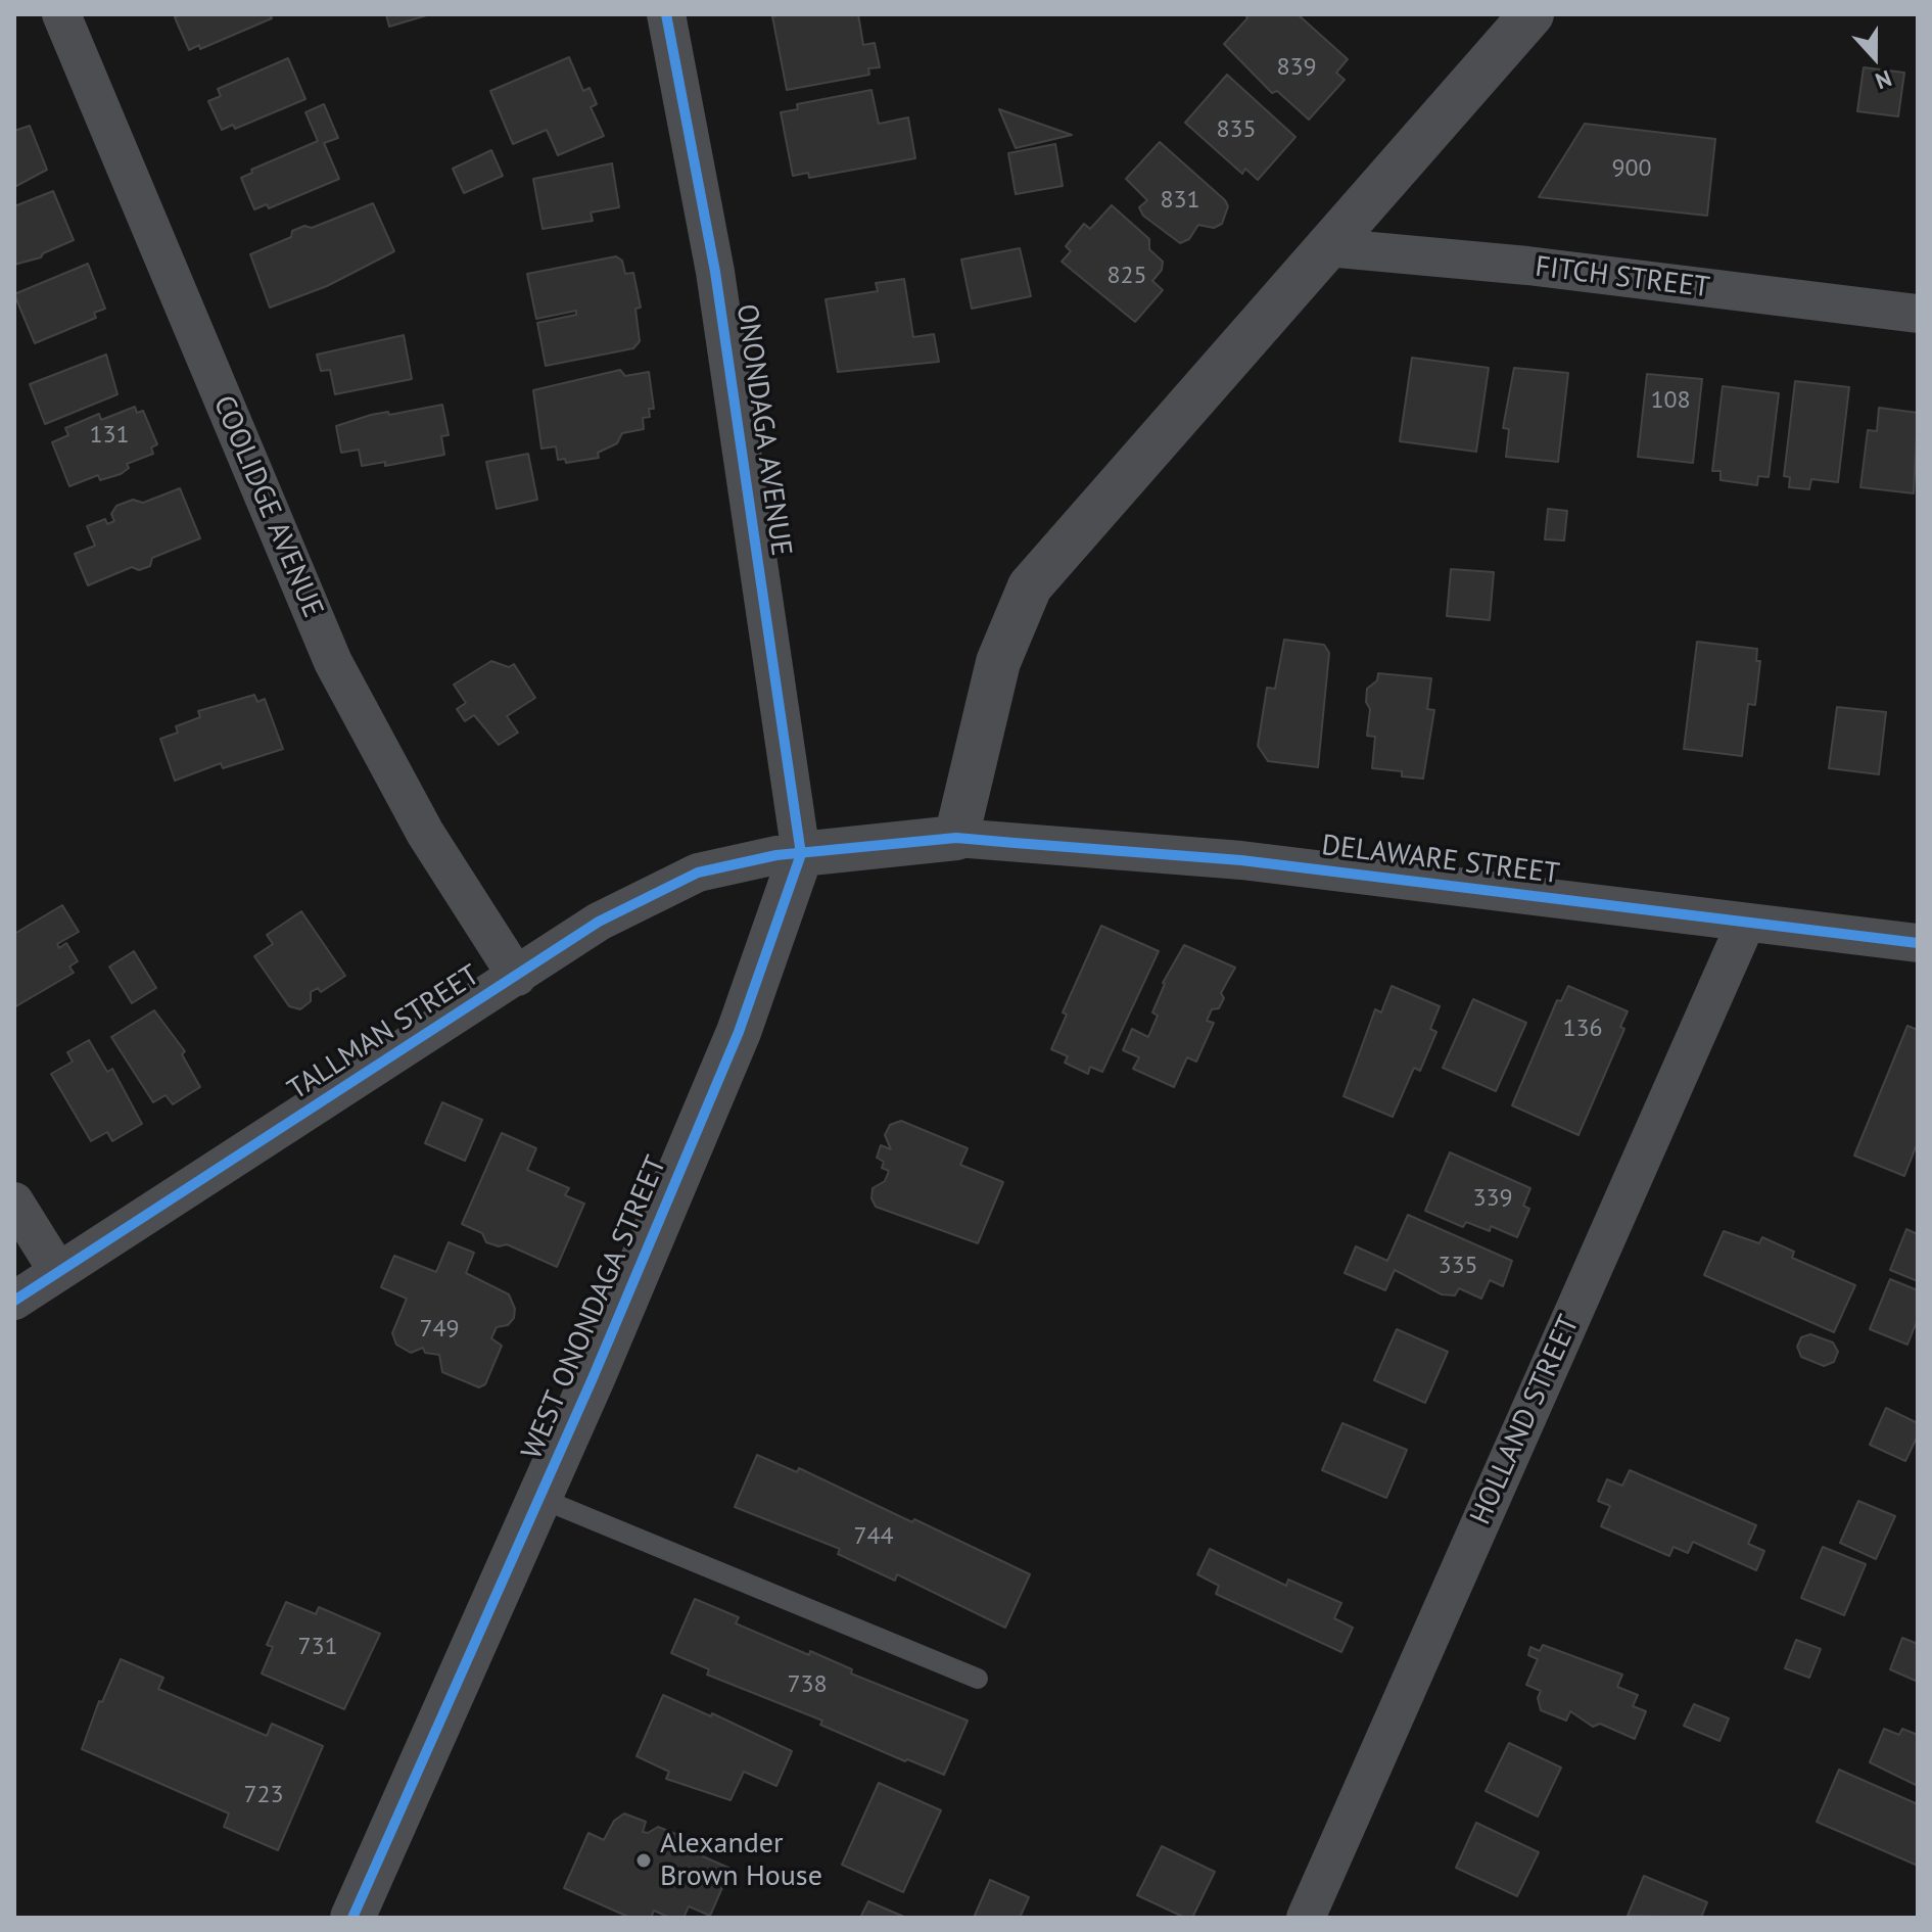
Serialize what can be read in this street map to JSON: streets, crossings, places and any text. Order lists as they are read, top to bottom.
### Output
{
  "streets": {
    "street": [
      "FITCH STREET",
      "ONONDAGA AVENUE",
      "COOLIDGE AVENUE",
      "DELAWARE STREET",
      "TALLMAN STREET",
      "WEST ONONDAGA STREET",
      "HOLLAND STREET"
    ]
  },
  "crossings": [
    ["ONONDAGA AVENUE", "TALLMAN STREET"],
    ["ONONDAGA AVENUE", "WEST ONONDAGA STREET"],
    ["COOLIDGE AVENUE", "TALLMAN STREET"],
    ["DELAWARE STREET", "HOLLAND STREET"],
    ["TALLMAN STREET", "WEST ONONDAGA STREET"]
  ],
  "places": ["Alexander Brown House"],
  "house_numbers": [
    "839",
    "835",
    "900",
    "831",
    "825",
    "108",
    "131",
    "136",
    "339",
    "335",
    "749",
    "744",
    "731",
    "738",
    "723"
  ],
  "north": "bottom"
}
